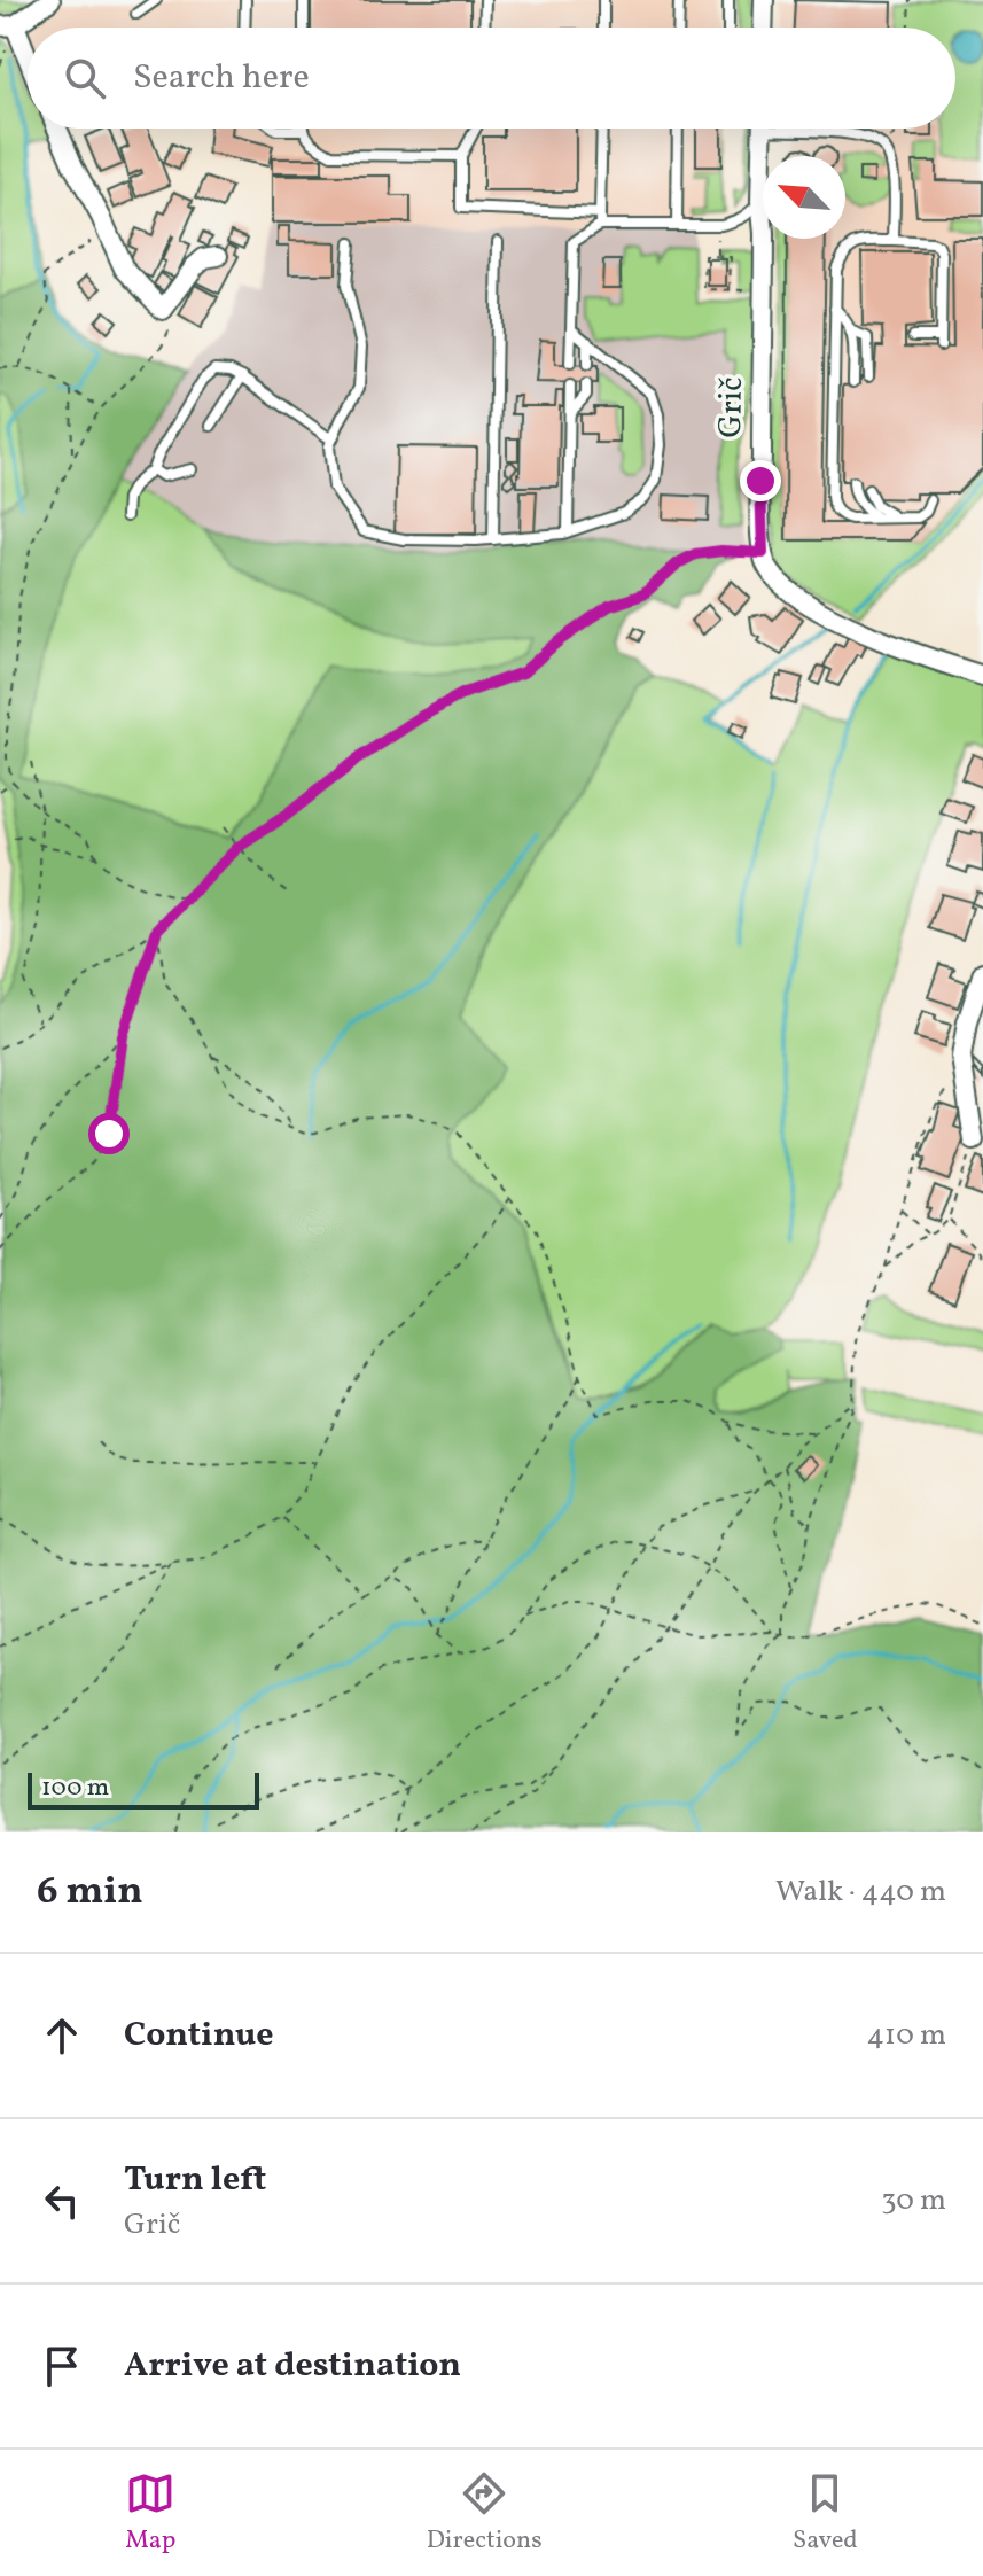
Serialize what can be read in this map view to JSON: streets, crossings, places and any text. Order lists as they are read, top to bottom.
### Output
{
  "streets": {
    "street": ["Grič"]
  },
  "scale_bar": "100 m",
  "north": "top left",
  "page": {
    "search": "Search here",
    "scale": "100 m",
    "heading": ["6 min", "Walk · 440 m"],
    "list": [
      ["Continue", "410 m"],
      ["Turn left", "Grič", "30 m"],
      "Arrive at destination"
    ],
    "nav": ["Map", "Directions", "Saved"]
  }
}
